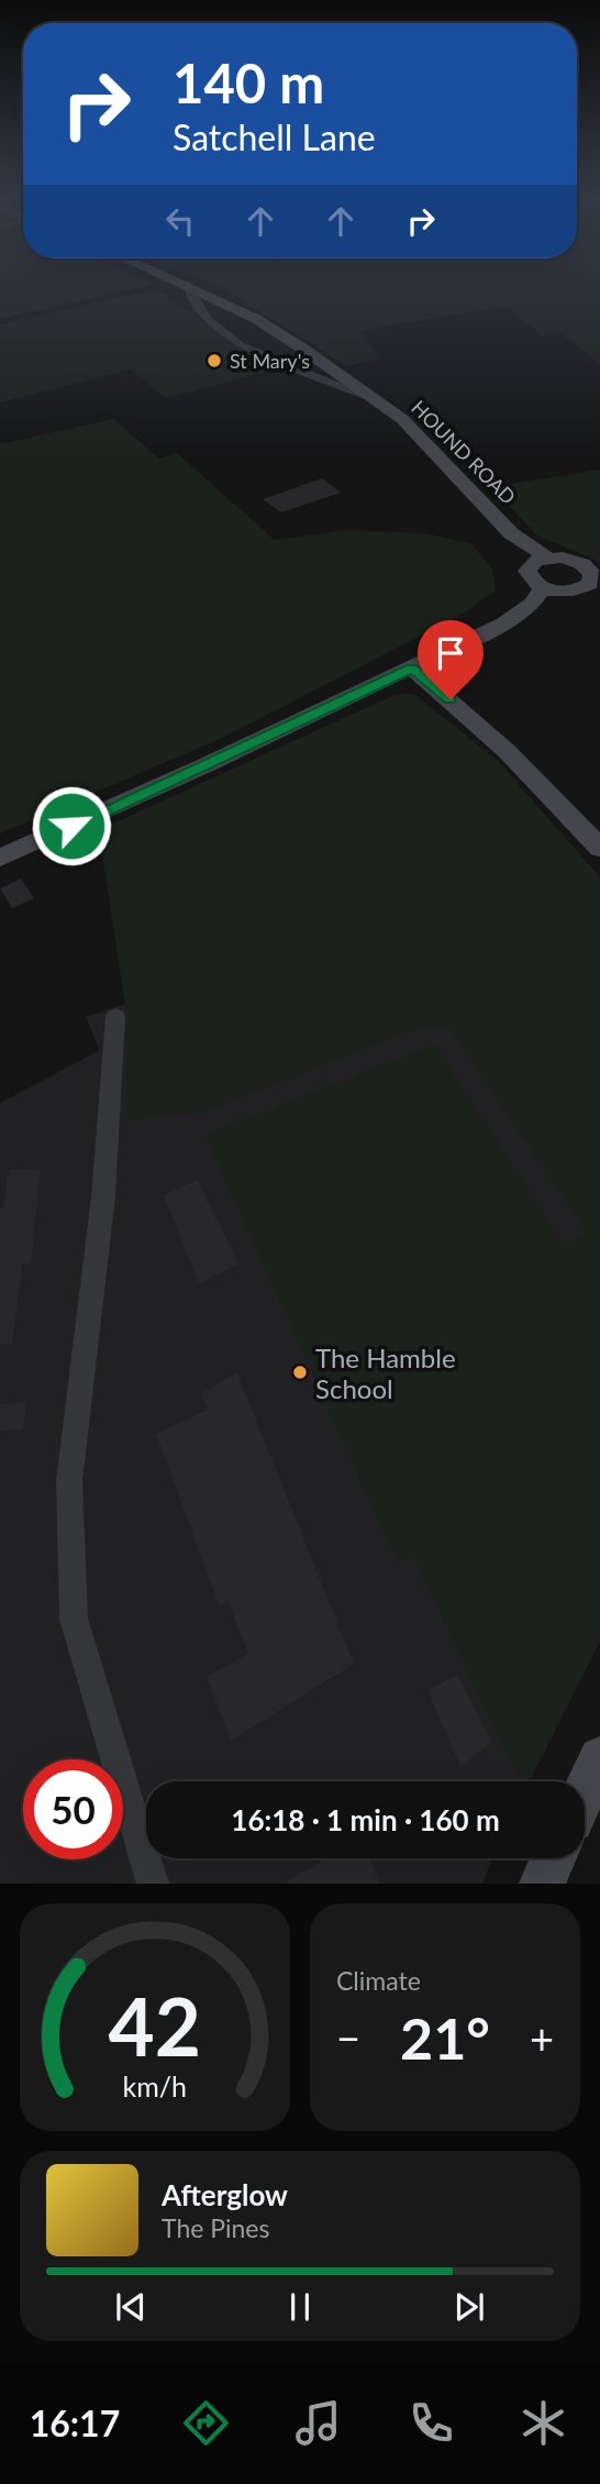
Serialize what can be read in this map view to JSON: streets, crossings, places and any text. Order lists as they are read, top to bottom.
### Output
{
  "streets": {
    "street": ["HOUND ROAD"]
  },
  "places": ["St Mary's", "The Hamble School"],
  "page": {
    "turn": ["140 m", "Satchell Lane"],
    "limit": "50",
    "trip": "16:18 · 1 min · 160 m",
    "tile": "Climate",
    "heat": ["−", "21°", "+"],
    "song": ["Afterglow", "The Pines"],
    "tabs": "16:17",
    "gauge": ["42", "km/h"]
  }
}
